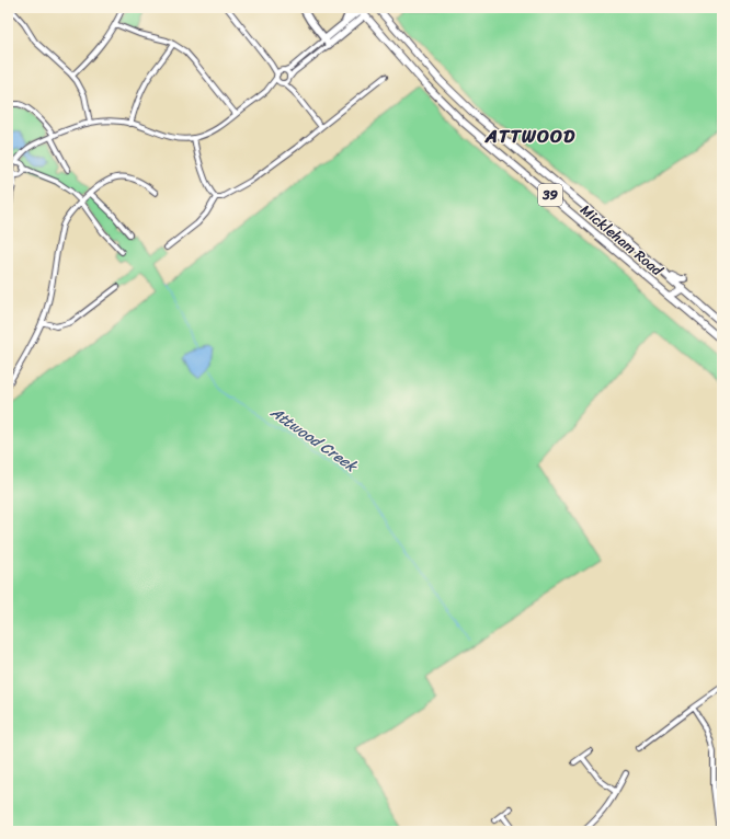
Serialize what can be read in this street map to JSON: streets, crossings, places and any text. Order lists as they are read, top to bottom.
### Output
{
  "streets": {
    "main road": ["39", "Mickleham Road"]
  },
  "districts": ["ATTWOOD"],
  "water": ["Attwood Creek"]
}
